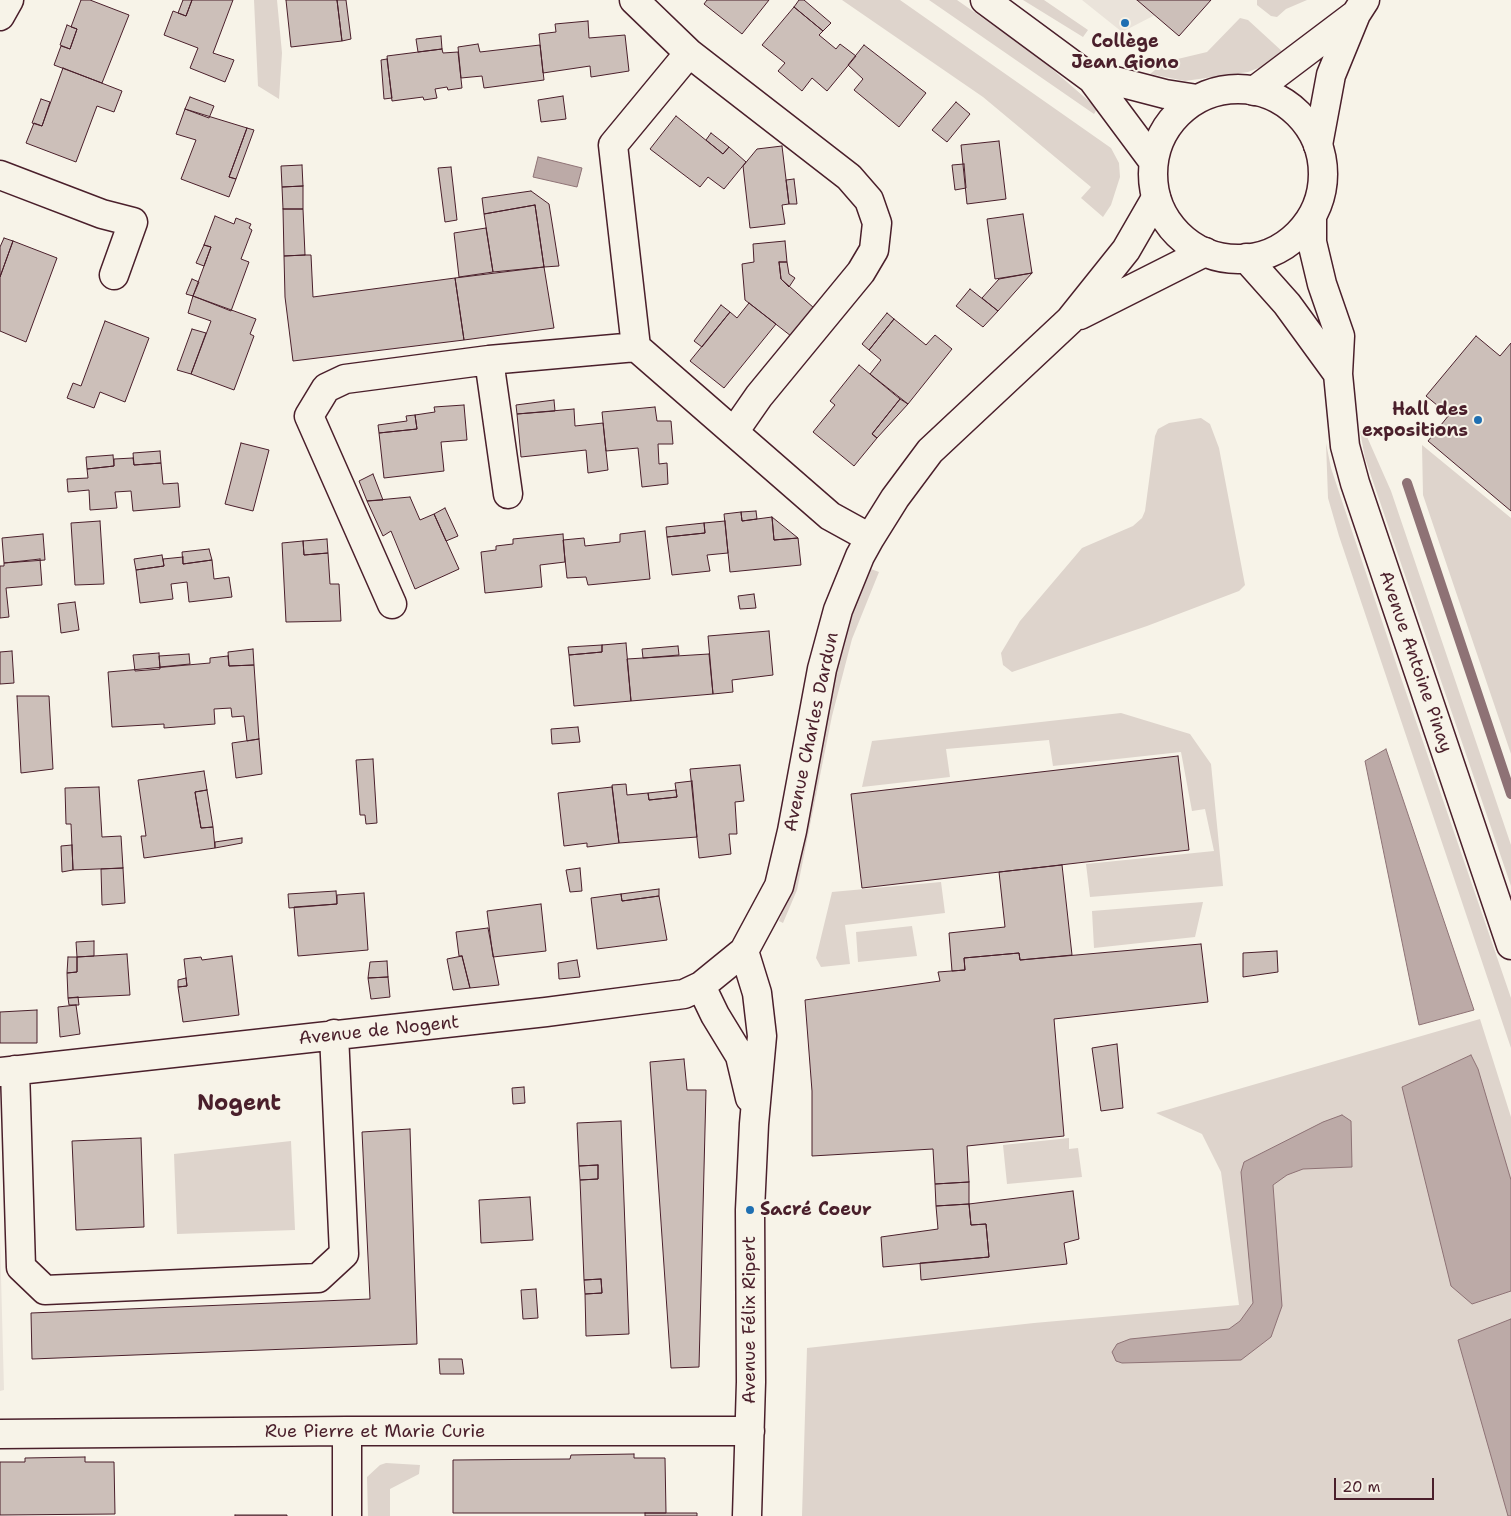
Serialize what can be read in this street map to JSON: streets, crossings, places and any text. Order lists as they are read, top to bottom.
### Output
{
  "streets": {
    "street": [
      "Avenue Antoine Pinay",
      "Avenue Charles Dardun",
      "Avenue de Nogent",
      "Avenue Félix Ripert",
      "Rue Pierre et Marie Curie"
    ]
  },
  "crossings": [
    ["Avenue Antoine Pinay", "Avenue Charles Dardun"],
    ["Avenue Charles Dardun", "Avenue de Nogent"],
    ["Avenue Charles Dardun", "Avenue Félix Ripert"],
    ["Avenue de Nogent", "Avenue Félix Ripert"],
    ["Avenue Félix Ripert", "Rue Pierre et Marie Curie"]
  ],
  "districts": ["Nogent"],
  "places": ["Collège Jean Giono", "Hall des expositions", "Sacré Coeur"],
  "scale_bar": "20 m"
}
